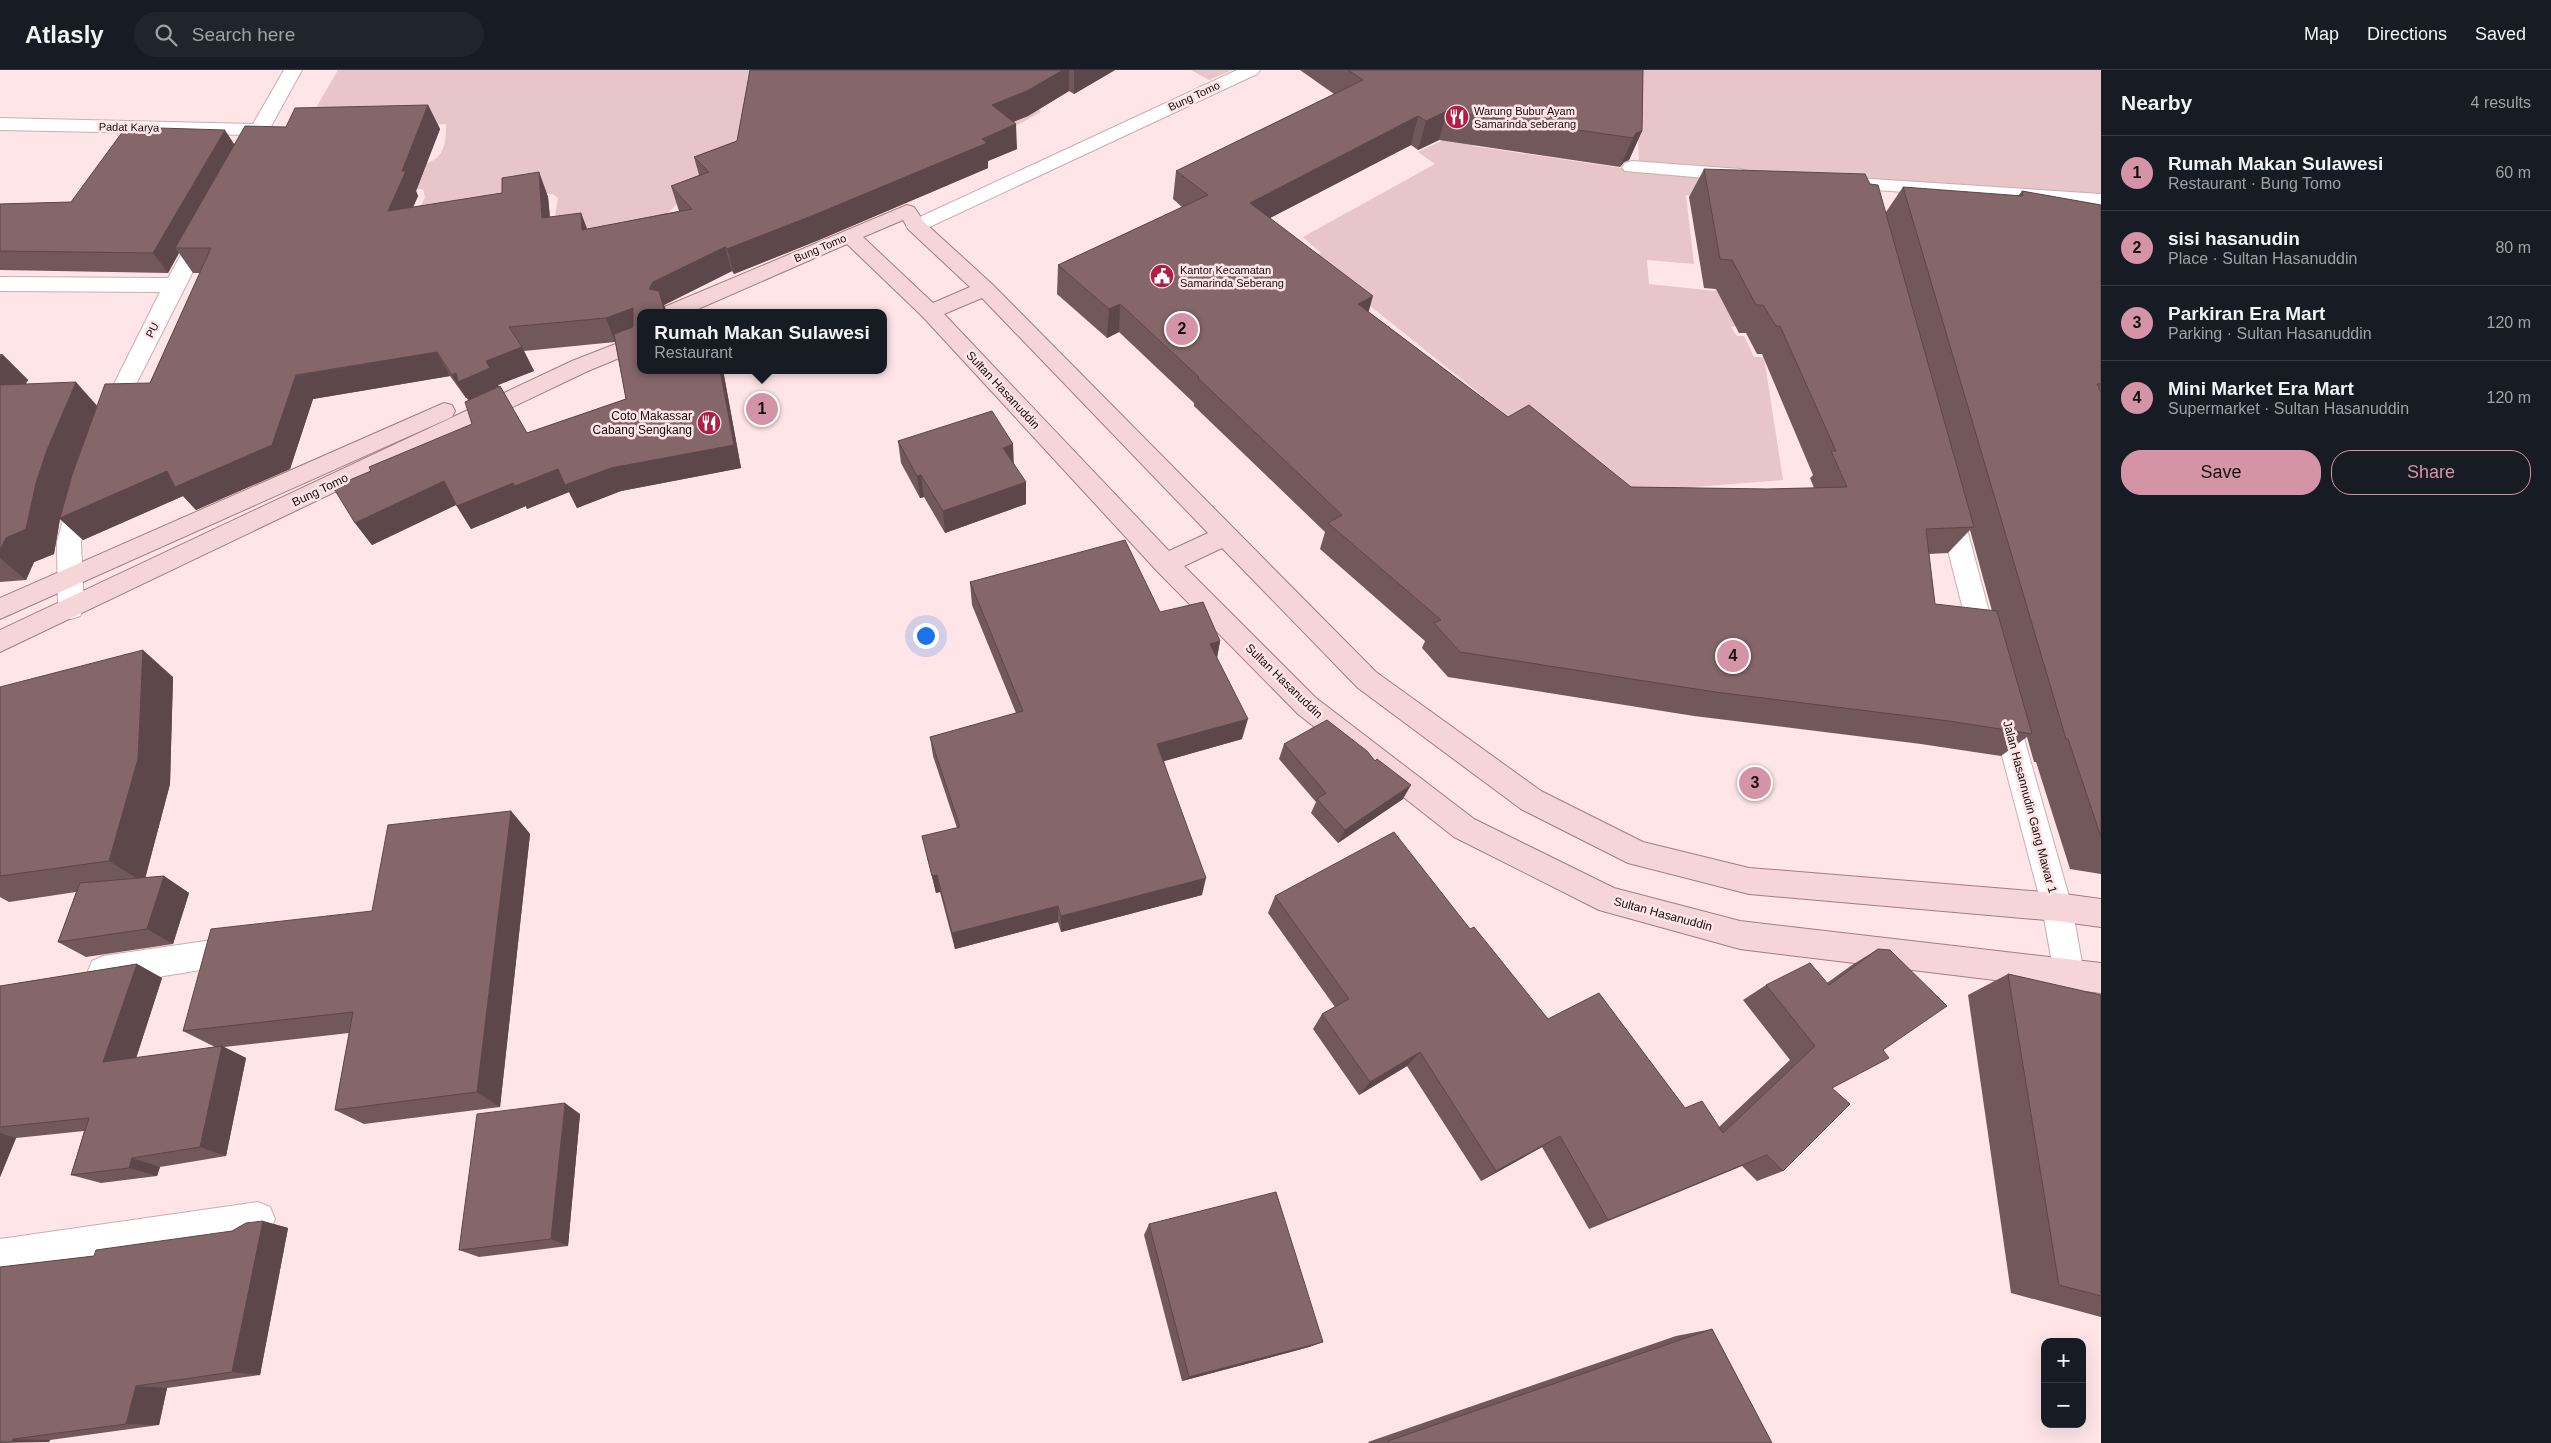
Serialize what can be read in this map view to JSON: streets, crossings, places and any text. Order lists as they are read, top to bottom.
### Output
{
  "streets": {
    "main road": ["Bung Tomo", "Sultan Hasanuddin"],
    "street": ["Padat Karya", "PU", "Jalan Hasannudin Gang Mawar 1"]
  },
  "crossings": [
    ["Bung Tomo", "Sultan Hasanuddin"],
    ["Sultan Hasanuddin", "Jalan Hasannudin Gang Mawar 1"]
  ],
  "places": {
    "restaurant": ["Warung Bubur Ayam Samarinda seberang", "Coto Makassar Cabang Sengkang"],
    "public building": ["Kantor Kecamatan Samarinda Seberang"]
  },
  "page": {
    "header": "Atlasly",
    "search": "Search here",
    "nav": ["Map", "Directions", "Saved"],
    "heading": ["Nearby", "4 results"],
    "list": [
      {
        "mark": "1",
        "name": "Rumah Makan Sulawesi",
        "note": "Restaurant · Bung Tomo",
        "value": "60 m"
      },
      {
        "mark": "2",
        "name": "sisi hasanudin",
        "note": "Place · Sultan Hasanuddin",
        "value": "80 m"
      },
      {
        "mark": "3",
        "name": "Parkiran Era Mart",
        "note": "Parking · Sultan Hasanuddin",
        "value": "120 m"
      },
      {
        "mark": "4",
        "name": "Mini Market Era Mart",
        "note": "Supermarket · Sultan Hasanuddin",
        "value": "120 m"
      }
    ],
    "popup": ["Rumah Makan Sulawesi", "Restaurant"],
    "pins": [
      "2",
      "1",
      "4",
      "3"
    ],
    "buttons": ["Save", "Share"],
    "map_buttons": ["+", "−"]
  }
}
